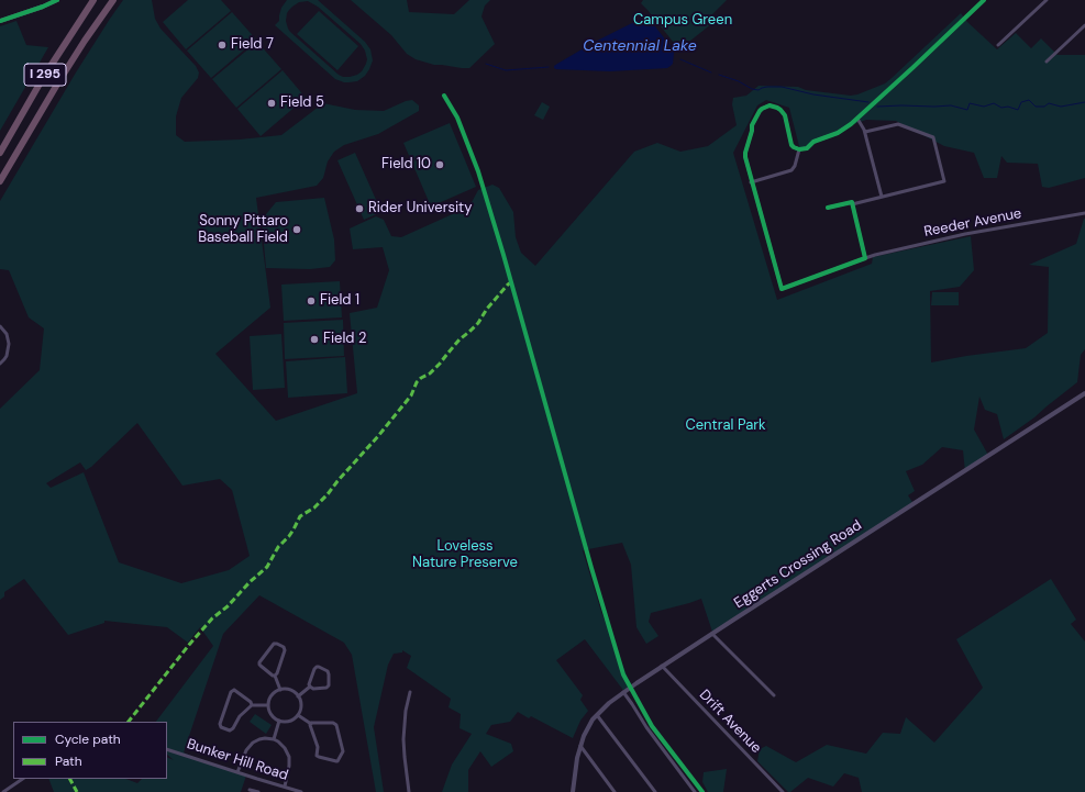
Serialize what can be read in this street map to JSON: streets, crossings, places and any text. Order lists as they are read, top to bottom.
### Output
{
  "streets": {
    "highway": ["I 295"],
    "street": [
      "Reeder Avenue",
      "Eggerts Crossing Road",
      "Drift Avenue",
      "Bunker Hill Road"
    ]
  },
  "crossings": [
    ["Eggerts Crossing Road", "Drift Avenue"]
  ],
  "water": ["Centennial Lake"],
  "parks": ["Campus Green", "Central Park", "Loveless Nature Preserve"],
  "places": [
    "Field 7",
    "Field 5",
    "Field 10",
    "Rider University",
    "Sonny Pittaro Baseball Field",
    "Field 1",
    "Field 2"
  ],
  "legend": ["Cycle path", "Path"]
}
